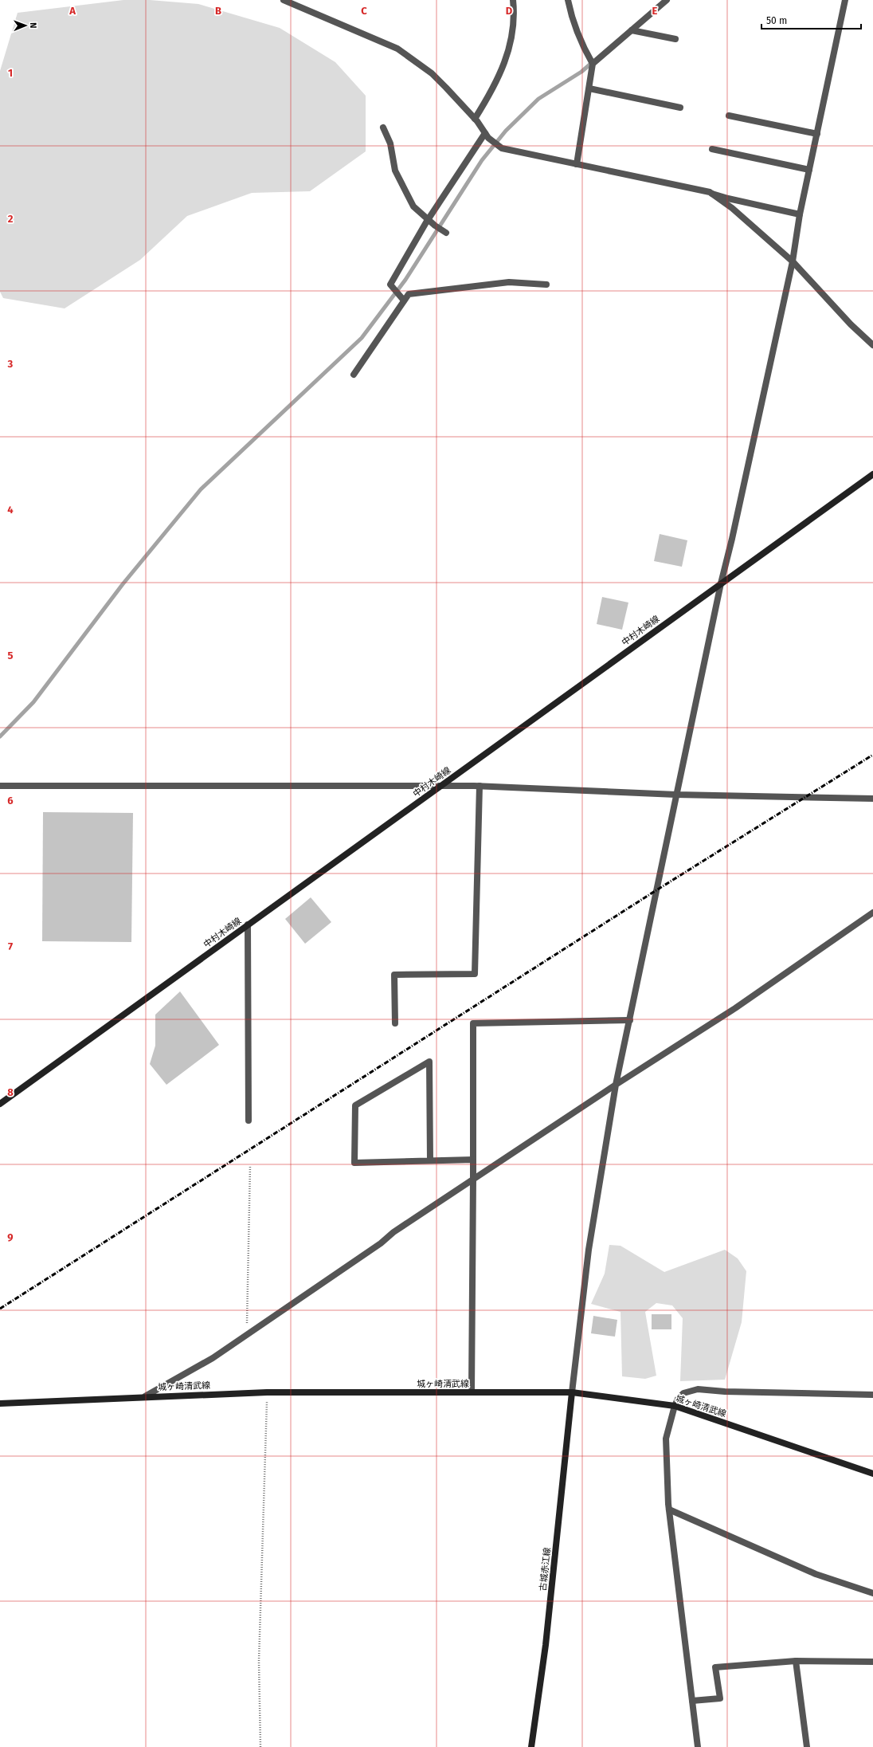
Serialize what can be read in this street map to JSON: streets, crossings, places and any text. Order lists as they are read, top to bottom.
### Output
{
  "streets": {
    "main road": ["中村木崎線", "城ヶ崎清武線", "古城赤江線"]
  },
  "crossings": [
    ["城ヶ崎清武線", "古城赤江線"]
  ],
  "scale_bar": "50 m",
  "north": "right",
  "grid": {
    "columns": [
      "A",
      "B",
      "C",
      "D",
      "E"
    ],
    "rows": [
      "1",
      "2",
      "3",
      "4",
      "5",
      "6",
      "7",
      "8",
      "9"
    ]
  }
}
